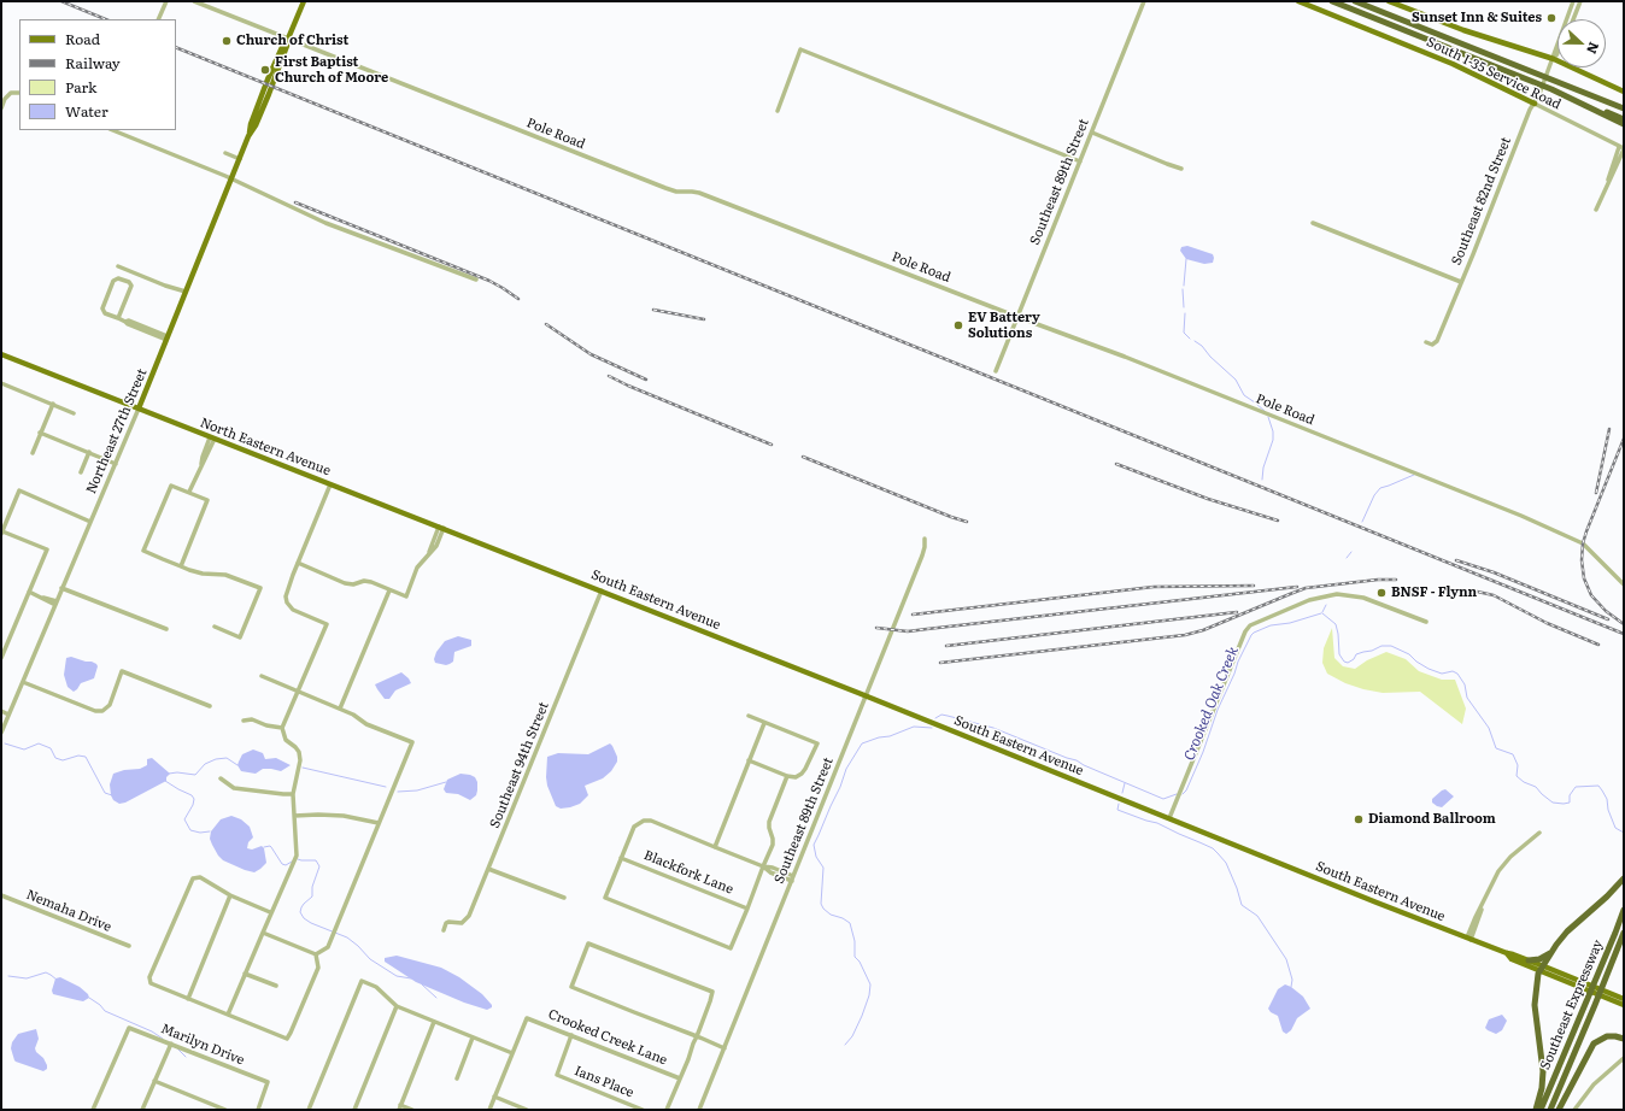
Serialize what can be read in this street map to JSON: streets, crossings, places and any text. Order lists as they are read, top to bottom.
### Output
{
  "streets": {
    "highway": ["Southeast Expressway"],
    "main road": [
      "South I-35 Service Road",
      "Northeast 27th Street",
      "North Eastern Avenue",
      "South Eastern Avenue"
    ],
    "street": [
      "Pole Road",
      "Southeast 89th Street",
      "Southeast 82nd Street",
      "Southeast 94th Street",
      "Blackfork Lane",
      "Nemaha Drive",
      "Crooked Creek Lane",
      "Marilyn Drive",
      "Ians Place"
    ]
  },
  "crossings": [
    ["South I-35 Service Road", "Southeast 82nd Street"],
    ["Pole Road", "Southeast 89th Street"],
    ["Pole Road", "Northeast 27th Street"],
    ["Southeast 89th Street", "South Eastern Avenue"],
    ["Northeast 27th Street", "North Eastern Avenue"],
    ["North Eastern Avenue", "South Eastern Avenue"],
    ["South Eastern Avenue", "Southeast 94th Street"],
    ["Crooked Creek Lane", "Ians Place"]
  ],
  "water": ["Crooked Oak Creek"],
  "places": [
    "Sunset Inn & Suites",
    "Church of Christ",
    "First Baptist Church of Moore",
    "EV Battery Solutions",
    "BNSF - Flynn",
    "Diamond Ballroom"
  ],
  "legend": [
    "Road",
    "Railway",
    "Park",
    "Water"
  ],
  "north": "right"
}
